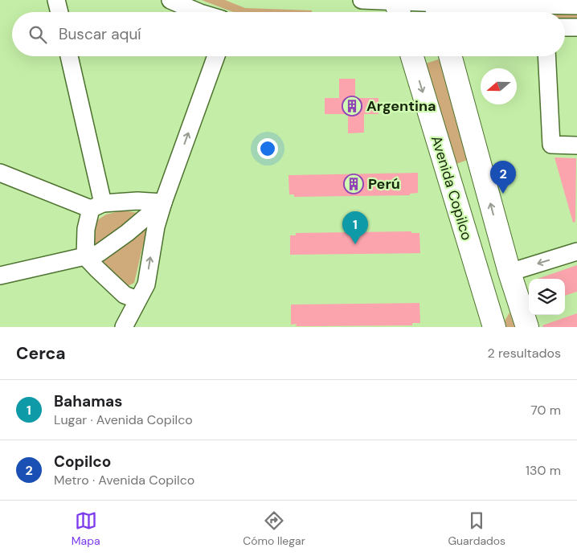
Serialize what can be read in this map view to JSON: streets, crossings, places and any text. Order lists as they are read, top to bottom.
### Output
{
  "streets": {
    "main road": ["Avenida Copilco"]
  },
  "places": {
    "building": ["Argentina", "Perú"]
  },
  "north": "left",
  "page": {
    "search": "Buscar aquí",
    "pins": ["2", "1"],
    "heading": ["Cerca", "2 resultados"],
    "list": [
      {
        "mark": "1",
        "name": "Bahamas",
        "note": "Lugar · Avenida Copilco",
        "value": "70 m"
      },
      {
        "mark": "2",
        "name": "Copilco",
        "note": "Metro · Avenida Copilco",
        "value": "130 m"
      }
    ],
    "nav": ["Mapa", "Cómo llegar", "Guardados"]
  }
}
